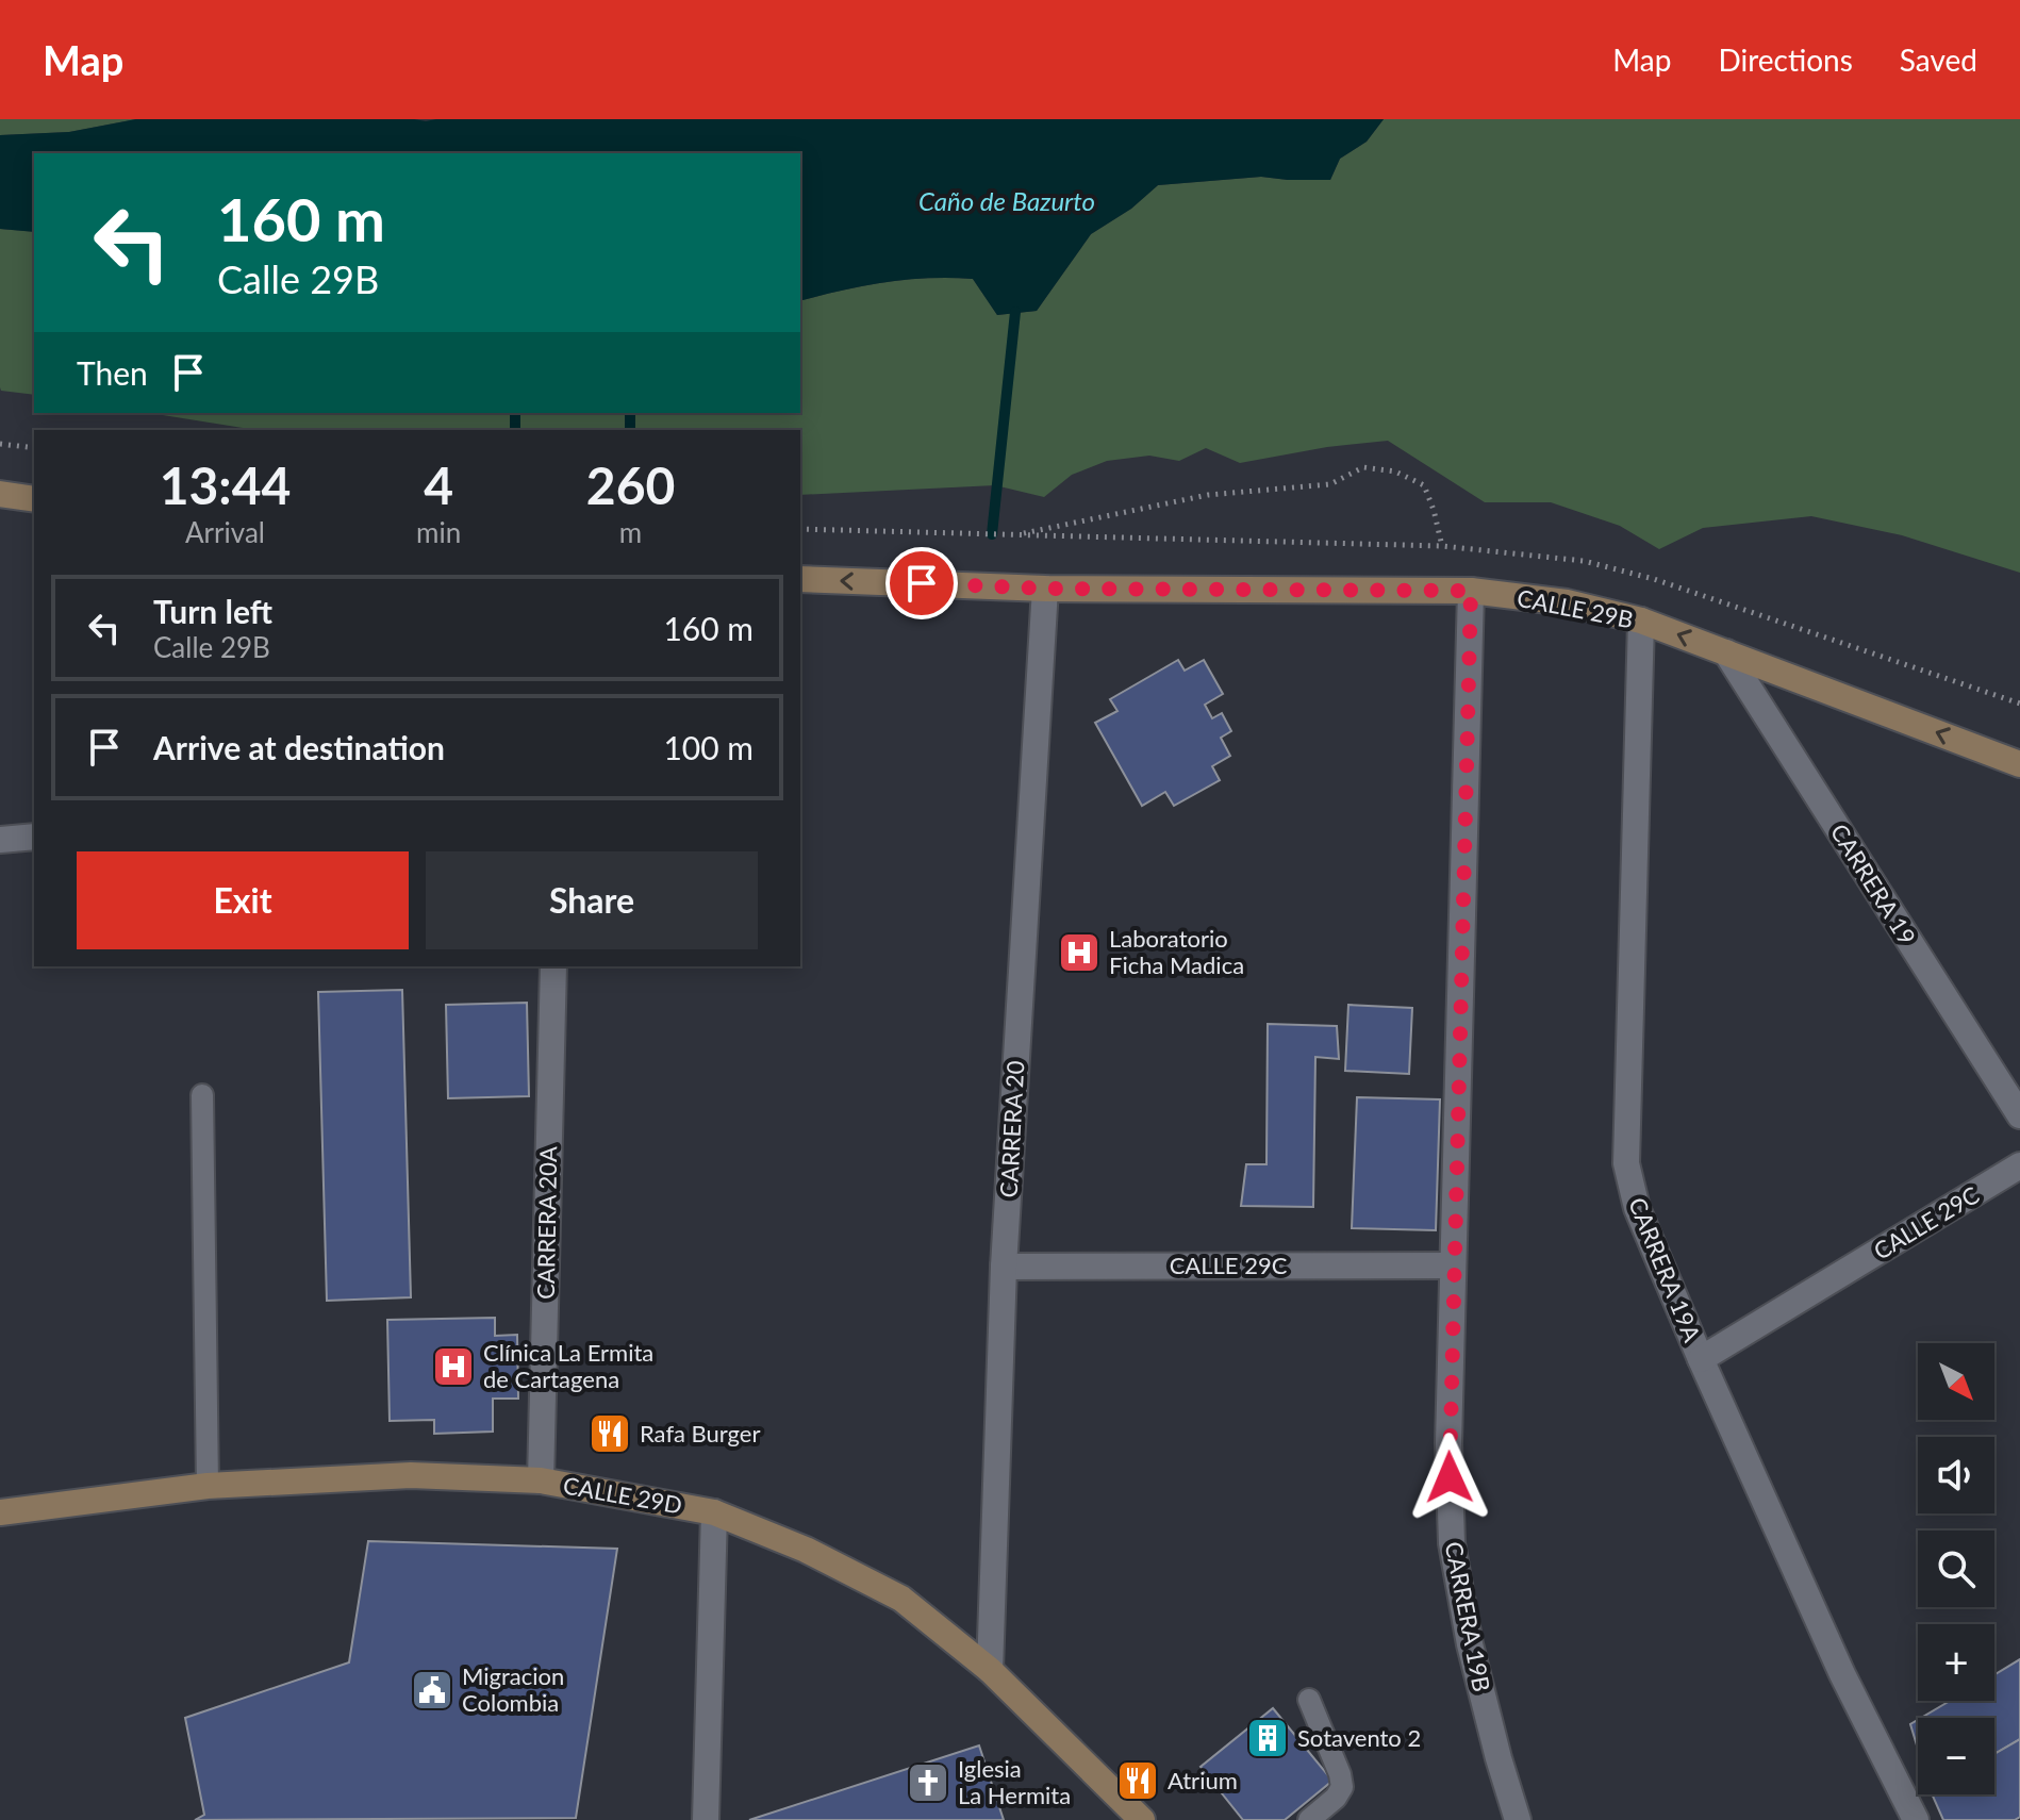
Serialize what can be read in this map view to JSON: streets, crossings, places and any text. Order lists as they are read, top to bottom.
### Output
{
  "streets": {
    "main road": ["CALLE 29B", "CALLE 29D"],
    "street": [
      "CARRERA 19",
      "CARRERA 20",
      "CARRERA 20A",
      "CALLE 29C",
      "CARRERA 19A",
      "CARRERA 19B"
    ]
  },
  "crossings": [
    ["CALLE 29B", "CARRERA 19"],
    ["CALLE 29B", "CARRERA 20"],
    ["CALLE 29B", "CARRERA 19A"],
    ["CALLE 29B", "CARRERA 19B"],
    ["CARRERA 20", "CALLE 29C"],
    ["CARRERA 20", "CALLE 29D"],
    ["CARRERA 20A", "CALLE 29D"],
    ["CALLE 29C", "CARRERA 19A"],
    ["CALLE 29C", "CARRERA 19B"]
  ],
  "one_way": ["CALLE 29B"],
  "water": ["Caño de Bazurto"],
  "places": {
    "hospital": ["Laboratorio Ficha Madica", "Clínica La Ermita de Cartagena"],
    "restaurant": ["Rafa Burger", "Atrium"],
    "public building": ["Migracion Colombia"],
    "building": ["Sotavento 2"],
    "church": ["Iglesia La Hermita"]
  },
  "north": "bottom right",
  "page": {
    "header": "Map",
    "nav": ["Map", "Directions", "Saved"],
    "turn": ["160 m", "Calle 29B"],
    "then": "Then",
    "eta": [
      "13:44",
      "Arrival",
      "4",
      "min",
      "260",
      "m"
    ],
    "list": [
      {
        "name": "Turn left",
        "note": "Calle 29B",
        "value": "160 m"
      },
      {
        "name": "Arrive at destination",
        "value": "100 m"
      }
    ],
    "buttons": ["Exit", "Share"],
    "map_buttons": ["+", "−"]
  }
}
